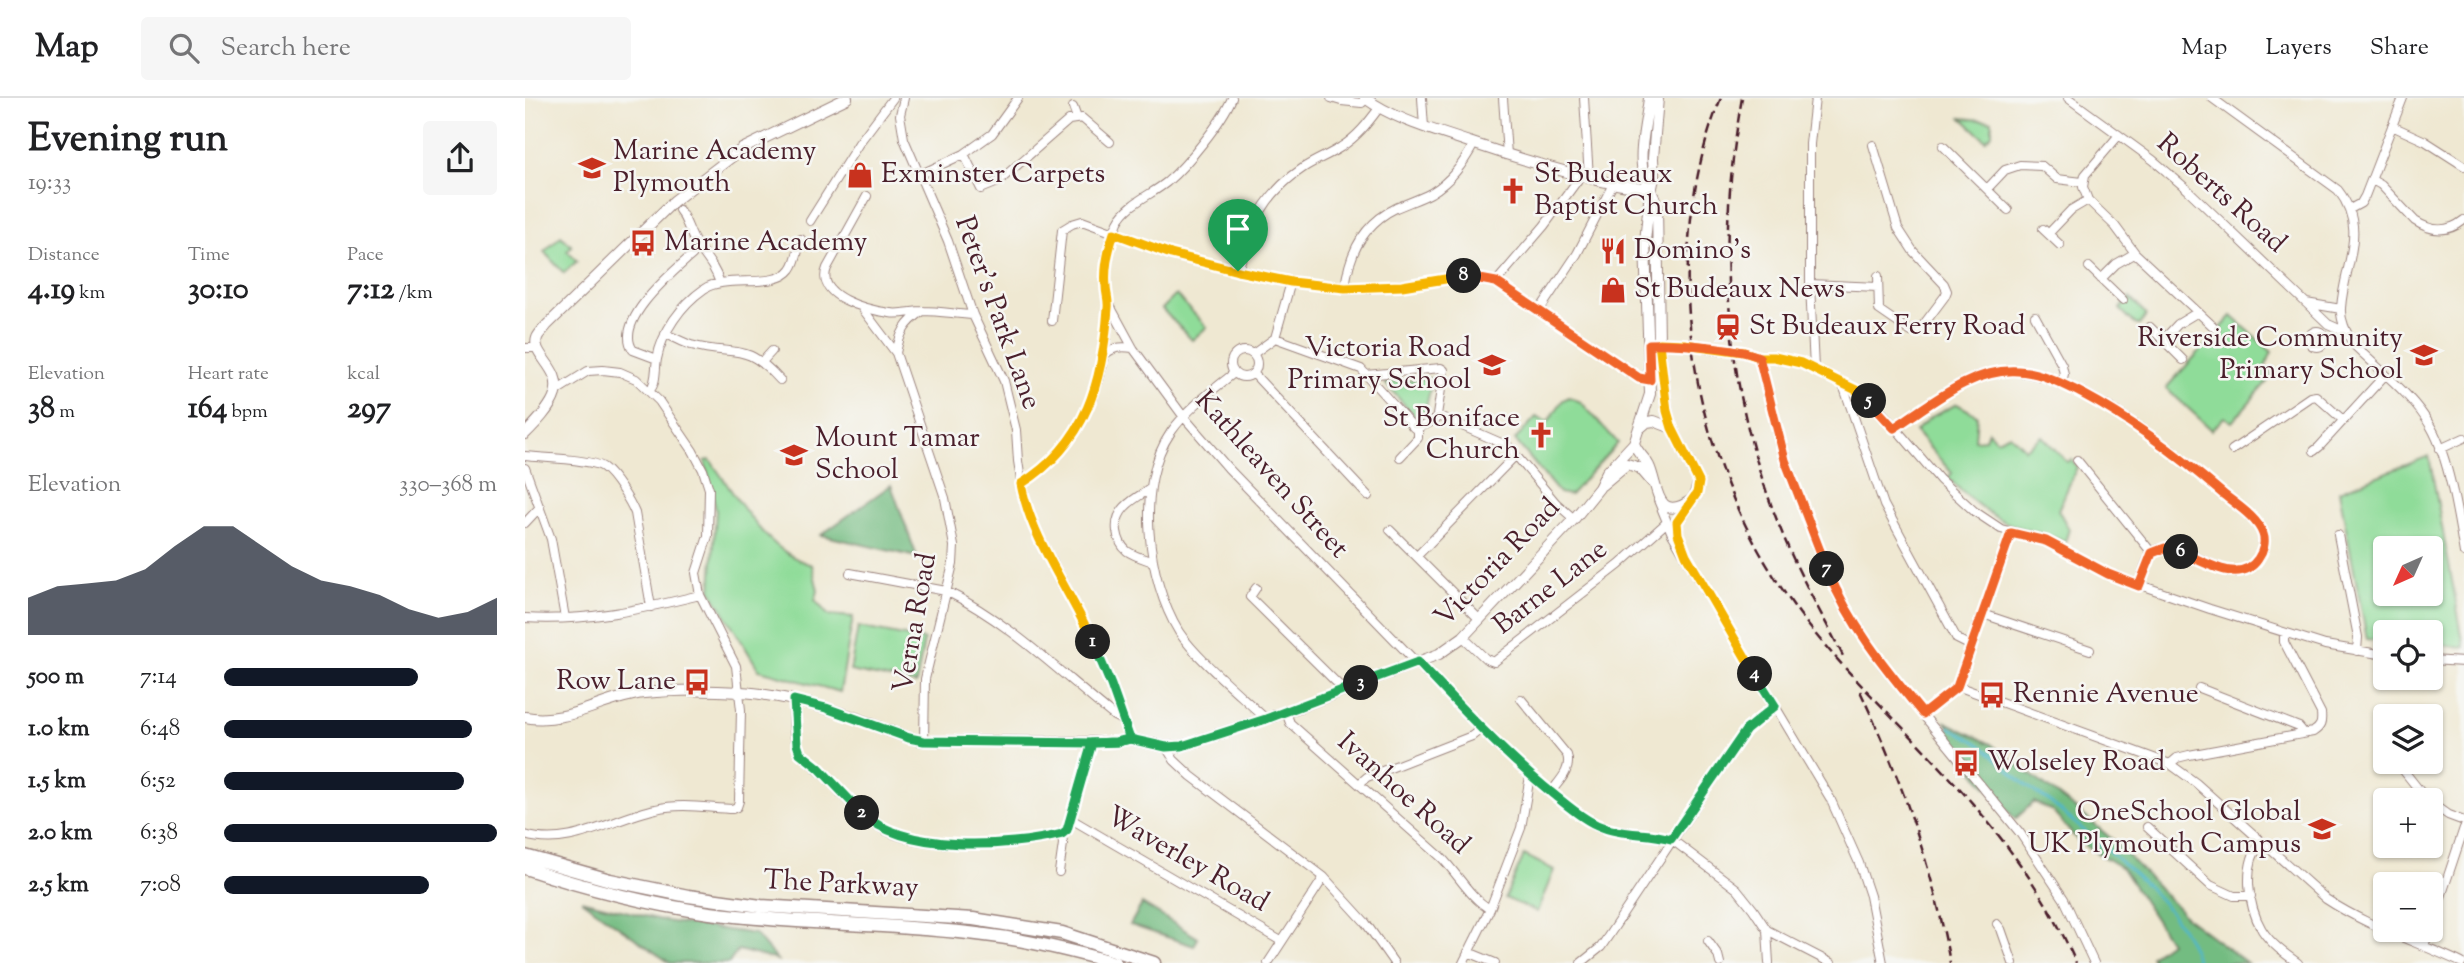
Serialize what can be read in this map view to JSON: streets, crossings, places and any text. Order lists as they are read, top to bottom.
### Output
{
  "streets": {
    "highway": ["The Parkway"],
    "street": [
      "Roberts Road",
      "Peter's Park Lane",
      "Kathleaven Street",
      "Victoria Road",
      "Barne Lane",
      "Verna Road",
      "Ivanhoe Road",
      "Waverley Road"
    ]
  },
  "crossings": [
    ["Peter's Park Lane", "Victoria Road"],
    ["Kathleaven Street", "Victoria Road"],
    ["Victoria Road", "Barne Lane"],
    ["Victoria Road", "Verna Road"],
    ["Victoria Road", "Ivanhoe Road"]
  ],
  "places": {
    "school or university": [
      "Marine Academy Plymouth",
      "Riverside Community Primary School",
      "Victoria Road Primary School",
      "Mount Tamar School",
      "OneSchool Global UK Plymouth Campus"
    ],
    "shop": ["Exminster Carpets", "St Budeaux News"],
    "church": ["St Budeaux Baptist Church", "St Boniface Church"],
    "bus stop": [
      "Marine Academy",
      "Row Lane",
      "Rennie Avenue",
      "Wolseley Road"
    ],
    "restaurant": ["Domino's"],
    "station": ["St Budeaux Ferry Road"]
  },
  "north": "bottom left",
  "page": {
    "header": "Map",
    "search": "Search here",
    "nav": ["Map", "Layers", "Share"],
    "heading": ["Evening run", "19:33"],
    "stats": [
      ["Distance", "4.19 km"],
      ["Time", "30:10"],
      ["Pace", "7:12 /km"],
      ["Elevation", "38 m"],
      ["Heart rate", "164 bpm"],
      ["kcal", "297"]
    ],
    "pins": [
      "8",
      "5",
      "6",
      "7",
      "1",
      "4",
      "3",
      "2"
    ],
    "chart": ["Elevation", "330–368 m"],
    "map_buttons": ["+", "−"],
    "list": [
      {
        "name": "500 m",
        "note": "7:14"
      },
      {
        "name": "1.0 km",
        "note": "6:48"
      },
      {
        "name": "1.5 km",
        "note": "6:52"
      },
      {
        "name": "2.0 km",
        "note": "6:38"
      },
      {
        "name": "2.5 km",
        "note": "7:08"
      }
    ]
  }
}
